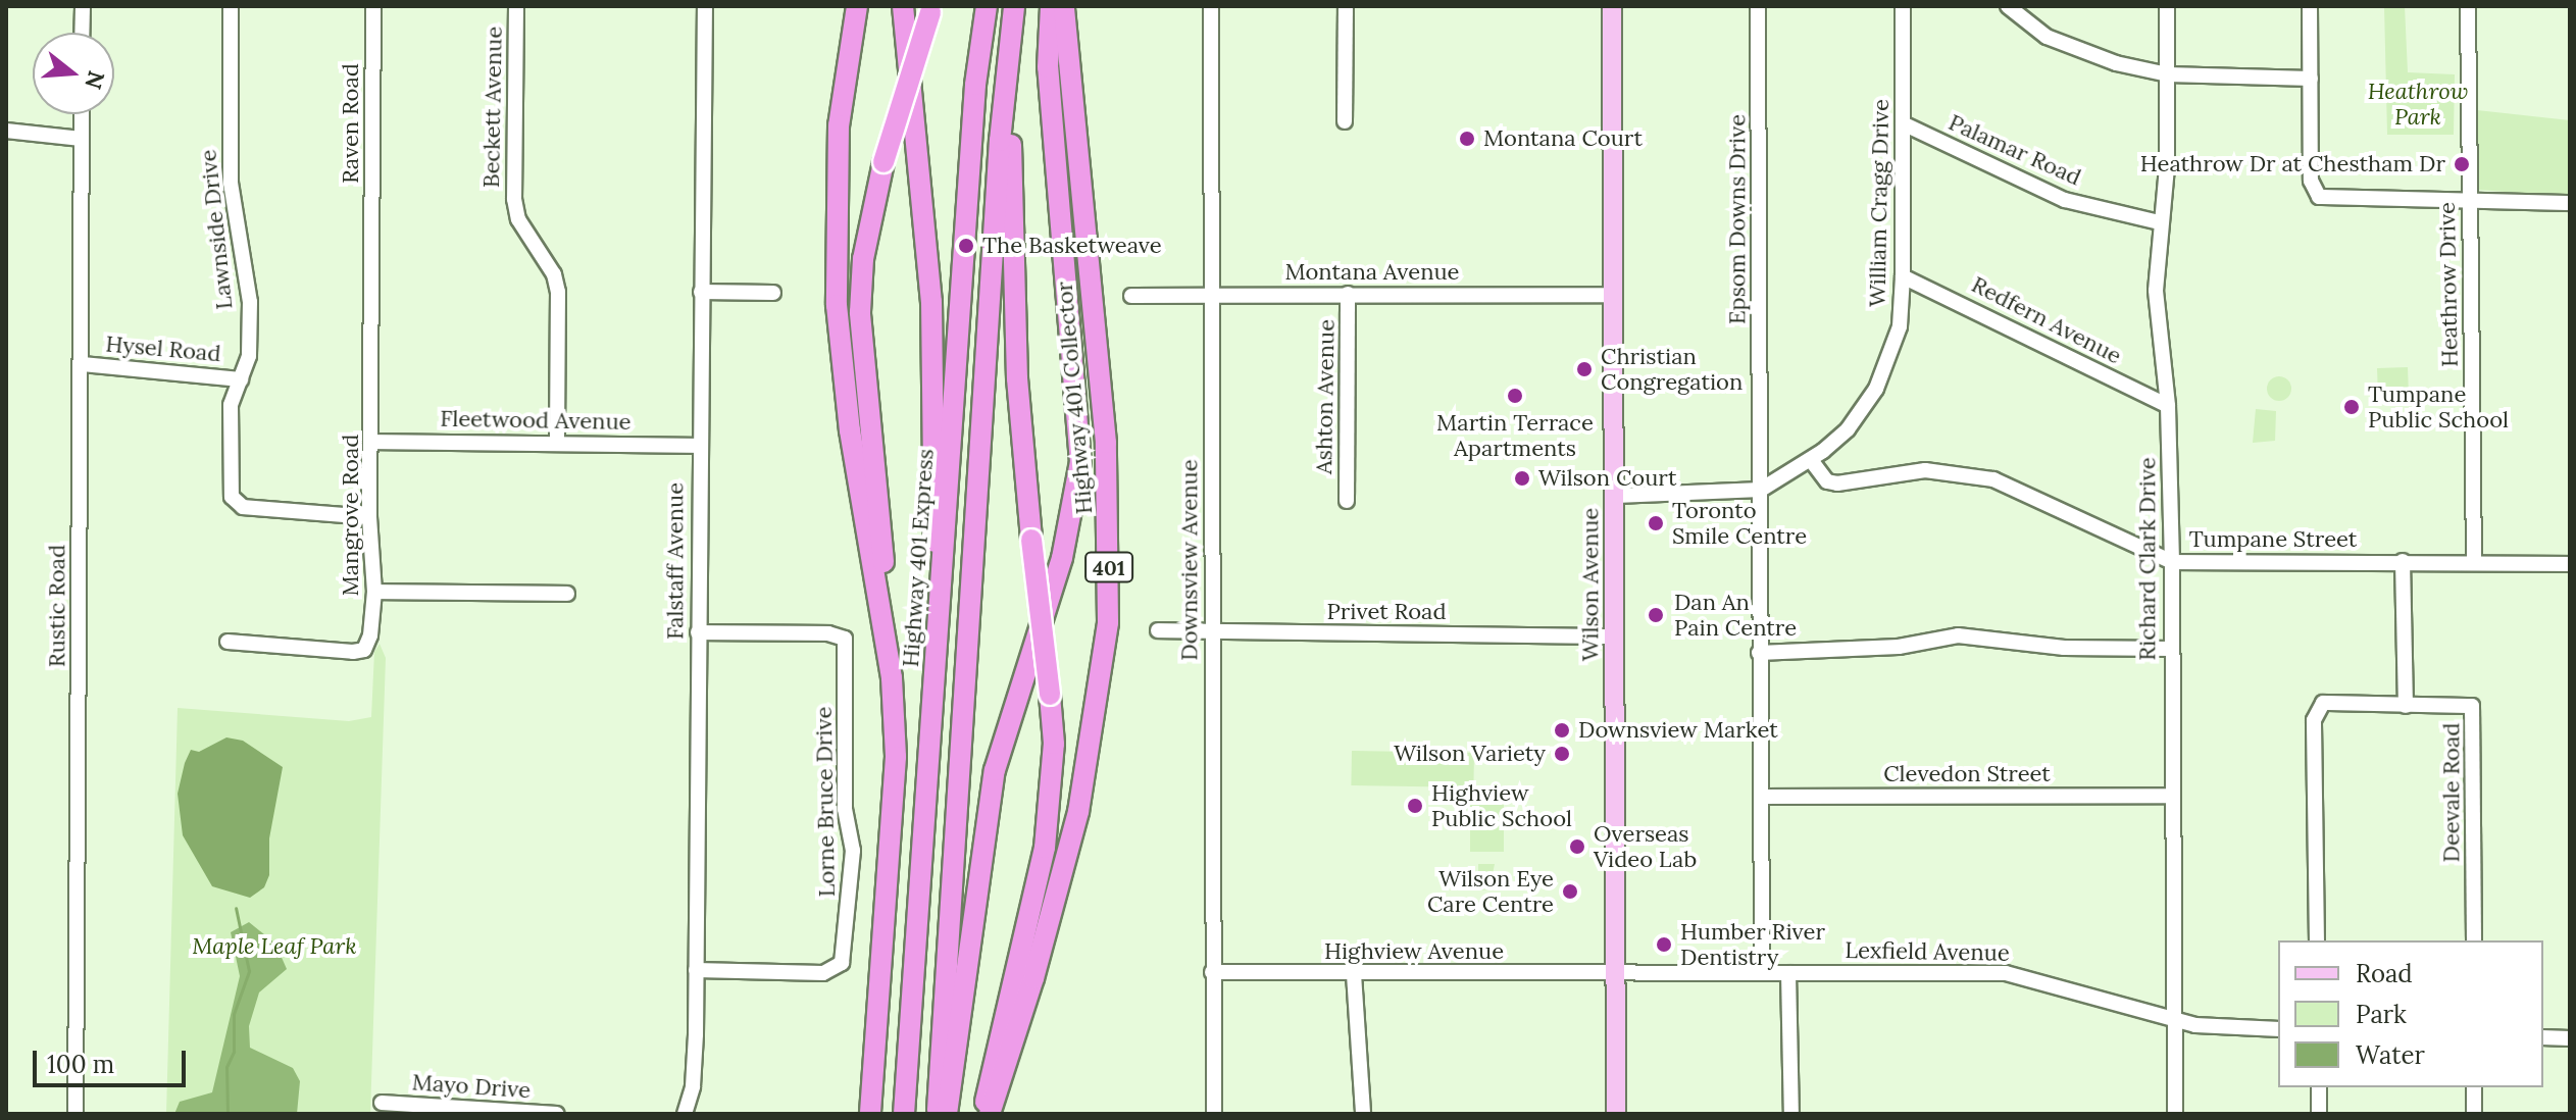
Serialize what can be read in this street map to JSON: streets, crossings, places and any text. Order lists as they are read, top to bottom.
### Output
{
  "streets": {
    "highway": ["Highway 401 Collector", "Highway 401 Express", "401"],
    "main road": ["Wilson Avenue"],
    "street": [
      "Beckett Avenue",
      "Raven Road",
      "Palamar Road",
      "William Cragg Drive",
      "Epsom Downs Drive",
      "Lawnside Drive",
      "Montana Avenue",
      "Heathrow Drive",
      "Redfern Avenue",
      "Hysel Road",
      "Ashton Avenue",
      "Fleetwood Avenue",
      "Mangrove Road",
      "Tumpane Street",
      "Richard Clark Drive",
      "Downsview Avenue",
      "Falstaff Avenue",
      "Rustic Road",
      "Privet Road",
      "Clevedon Street",
      "Deevale Road",
      "Lorne Bruce Drive",
      "Highview Avenue",
      "Lexfield Avenue",
      "Mayo Drive"
    ]
  },
  "crossings": [
    ["Beckett Avenue", "Fleetwood Avenue"],
    ["Raven Road", "Mangrove Road"],
    ["Palamar Road", "William Cragg Drive"],
    ["Palamar Road", "Richard Clark Drive"],
    ["William Cragg Drive", "Epsom Downs Drive"],
    ["William Cragg Drive", "Redfern Avenue"],
    ["William Cragg Drive", "Tumpane Street"],
    ["William Cragg Drive", "Wilson Avenue"],
    ["Epsom Downs Drive", "Clevedon Street"],
    ["Epsom Downs Drive", "Lexfield Avenue"],
    ["Lawnside Drive", "Hysel Road"],
    ["Lawnside Drive", "Mangrove Road"],
    ["Montana Avenue", "Ashton Avenue"],
    ["Montana Avenue", "Downsview Avenue"],
    ["Montana Avenue", "Wilson Avenue"],
    ["Heathrow Drive", "Tumpane Street"],
    ["Redfern Avenue", "Richard Clark Drive"],
    ["Hysel Road", "Rustic Road"],
    ["Fleetwood Avenue", "Mangrove Road"],
    ["Fleetwood Avenue", "Falstaff Avenue"],
    ["Tumpane Street", "Richard Clark Drive"],
    ["Richard Clark Drive", "Clevedon Street"],
    ["Richard Clark Drive", "Lexfield Avenue"],
    ["Downsview Avenue", "Privet Road"],
    ["Downsview Avenue", "Highview Avenue"],
    ["Falstaff Avenue", "Lorne Bruce Drive"],
    ["Wilson Avenue", "Privet Road"],
    ["Wilson Avenue", "Highview Avenue"],
    ["Wilson Avenue", "Lexfield Avenue"],
    ["Highview Avenue", "Lexfield Avenue"]
  ],
  "parks": ["Heathrow Park", "Maple Leaf Park"],
  "places": [
    "Montana Court",
    "Heathrow Dr at Chestham Dr",
    "The Basketweave",
    "Christian Congregation",
    "Martin Terrace Apartments",
    "Tumpane Public School",
    "Wilson Court",
    "Toronto Smile Centre",
    "Dan An Pain Centre",
    "Downsview Market",
    "Wilson Variety",
    "Highview Public School",
    "Overseas Video Lab",
    "Wilson Eye Care Centre",
    "Humber River Dentistry"
  ],
  "legend": ["Road", "Park", "Water"],
  "scale_bar": "100 m",
  "north": "right"
}
